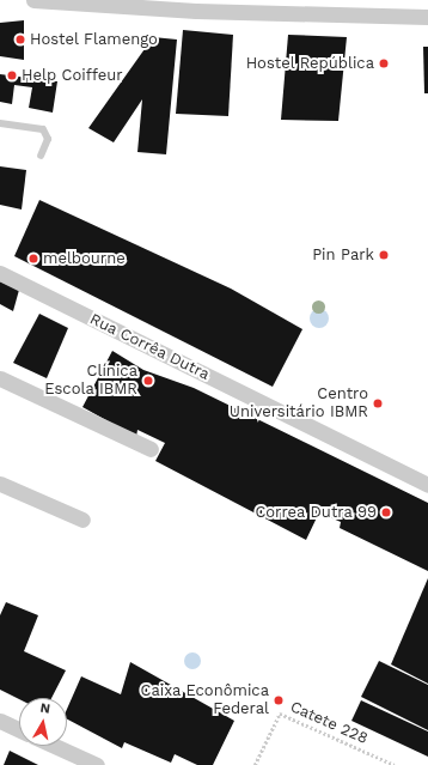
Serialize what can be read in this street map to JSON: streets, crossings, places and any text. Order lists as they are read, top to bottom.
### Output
{
  "streets": {
    "street": ["Rua Corrêa Dutra"],
    "path": ["Catete 228"]
  },
  "places": [
    "Hostel Flamengo",
    "Hostel República",
    "Help Coiffeur",
    "Pin Park",
    "melbourne",
    "Clínica Escola IBMR",
    "Centro Universitário IBMR",
    "Correa Dutra 99",
    "Caixa Econômica Federal"
  ],
  "north": "top"
}
